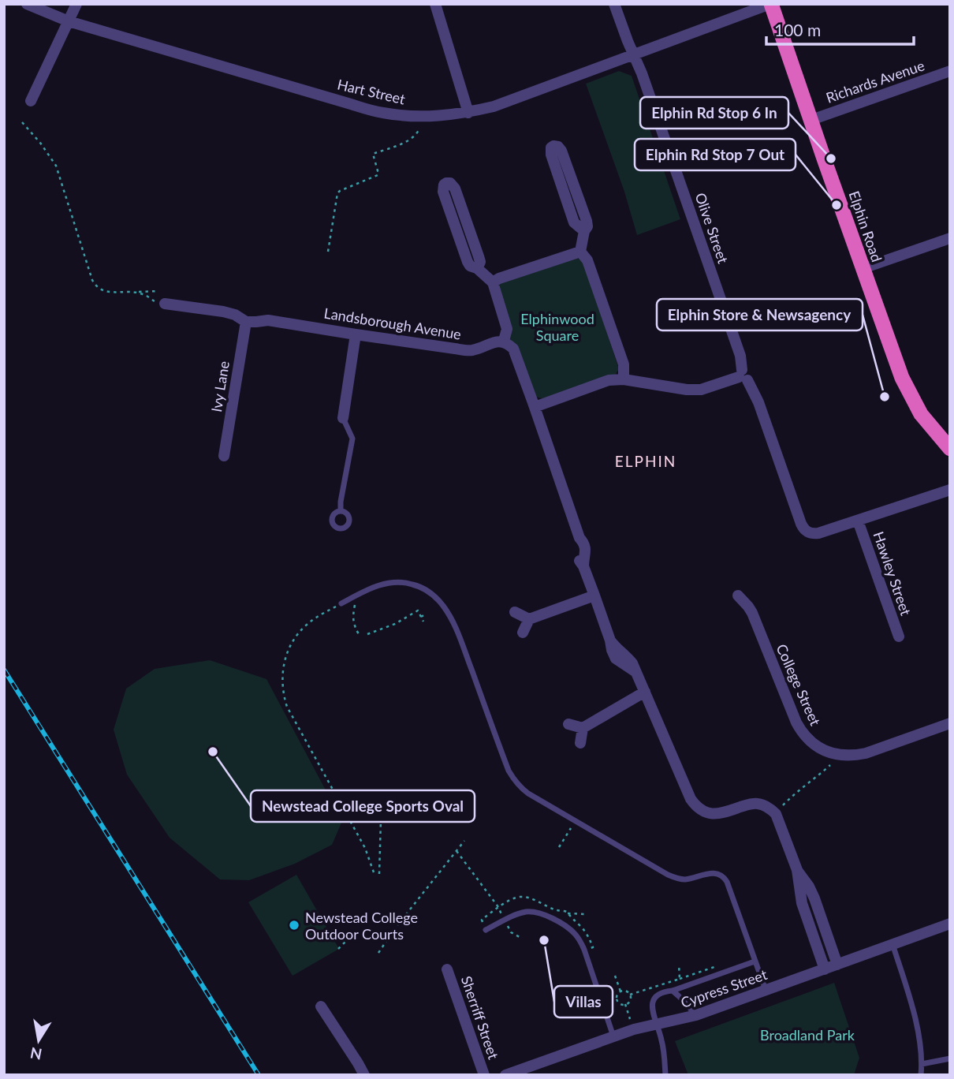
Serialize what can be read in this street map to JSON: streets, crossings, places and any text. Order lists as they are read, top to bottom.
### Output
{
  "streets": {
    "highway": ["Elphin Road"],
    "street": [
      "Richards Avenue",
      "Hart Street",
      "Olive Street",
      "Landsborough Avenue",
      "Ivy Lane",
      "Hawley Street",
      "College Street",
      "Cypress Street",
      "Sherriff Street"
    ]
  },
  "crossings": [
    ["Richards Avenue", "Elphin Road"],
    ["Hart Street", "Elphin Road"],
    ["Hart Street", "Olive Street"],
    ["Olive Street", "Hawley Street"],
    ["Landsborough Avenue", "Ivy Lane"]
  ],
  "districts": ["ELPHIN"],
  "parks": ["Elphinwood Square", "Broadland Park"],
  "places": [
    "Elphin Rd Stop 6 In",
    "Elphin Rd Stop 7 Out",
    "Elphin Store & Newsagency",
    "Newstead College Sports Oval",
    "Newstead College Outdoor Courts",
    "Villas"
  ],
  "scale_bar": "100 m",
  "north": "bottom"
}
